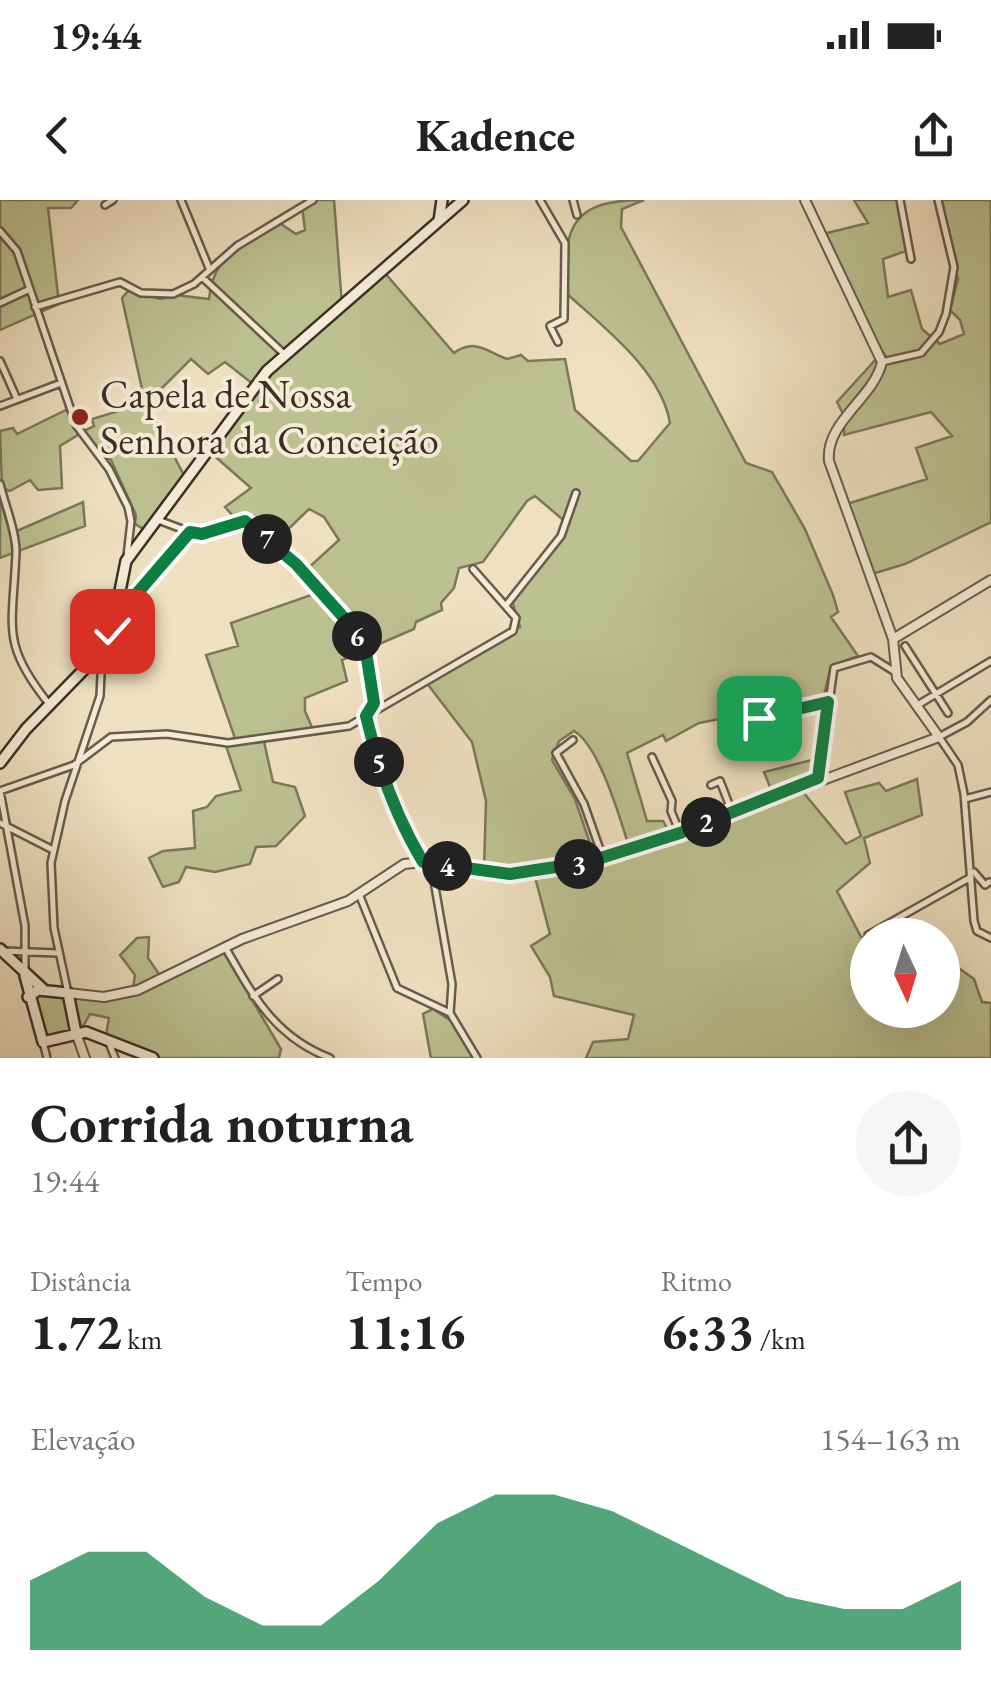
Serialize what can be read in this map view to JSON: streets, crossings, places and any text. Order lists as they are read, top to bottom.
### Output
{
  "places": ["Capela de Nossa Senhora da Conceição"],
  "north": "bottom",
  "page": {
    "status": "19:44",
    "header": "Kadence",
    "pins": [
      "7",
      "6",
      "5",
      "2",
      "3",
      "4"
    ],
    "heading": ["Corrida noturna", "19:44"],
    "stats": [
      ["Distância", "1.72 km"],
      ["Tempo", "11:16"],
      ["Ritmo", "6:33 /km"]
    ],
    "chart": ["Elevação", "154–163 m"]
  }
}
